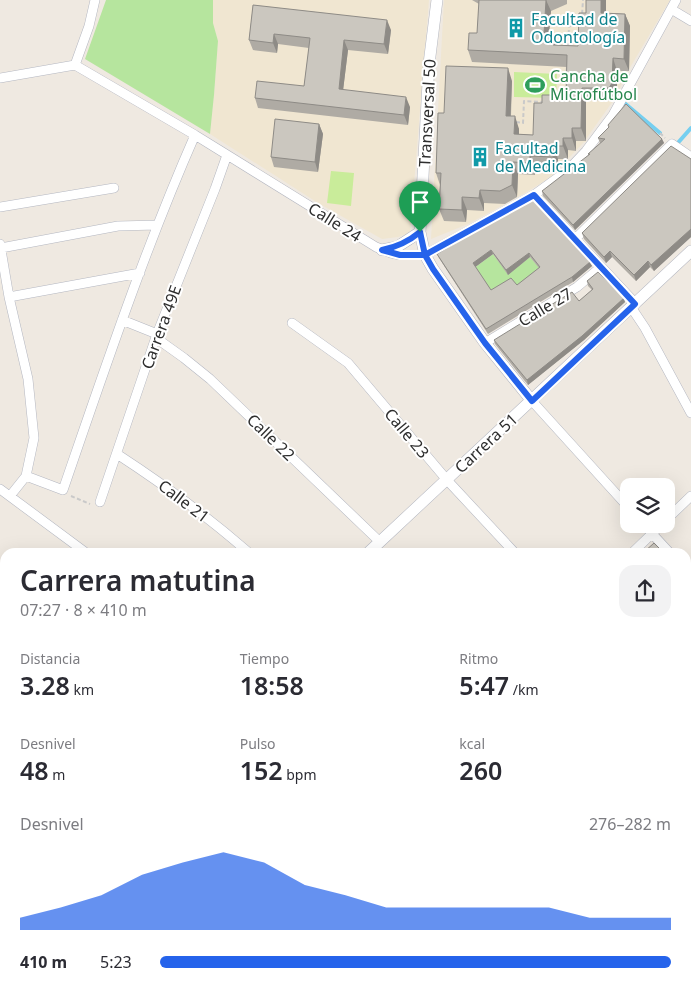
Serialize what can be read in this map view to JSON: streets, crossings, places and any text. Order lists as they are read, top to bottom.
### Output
{
  "streets": {
    "street": [
      "Transversal 50",
      "Calle 24",
      "Calle 27",
      "Carrera 49E",
      "Calle 23",
      "Calle 22",
      "Carrera 51",
      "Calle 21"
    ]
  },
  "crossings": [
    ["Transversal 50", "Calle 24"],
    ["Calle 24", "Carrera 49E"],
    ["Carrera 49E", "Calle 22"],
    ["Carrera 49E", "Calle 21"],
    ["Calle 23", "Carrera 51"],
    ["Calle 22", "Carrera 51"]
  ],
  "places": {
    "building": ["Facultad de Odontología", "Facultad de Medicina"],
    "sports": ["Cancha de Microfútbol"]
  },
  "page": {
    "heading": ["Carrera matutina", "07:27 · 8 × 410 m"],
    "stats": [
      ["Distancia", "3.28 km"],
      ["Tiempo", "18:58"],
      ["Ritmo", "5:47 /km"],
      ["Desnivel", "48 m"],
      ["Pulso", "152 bpm"],
      ["kcal", "260"]
    ],
    "chart": ["Desnivel", "276–282 m"],
    "list": [
      {
        "name": "410 m",
        "note": "5:23"
      }
    ]
  }
}
